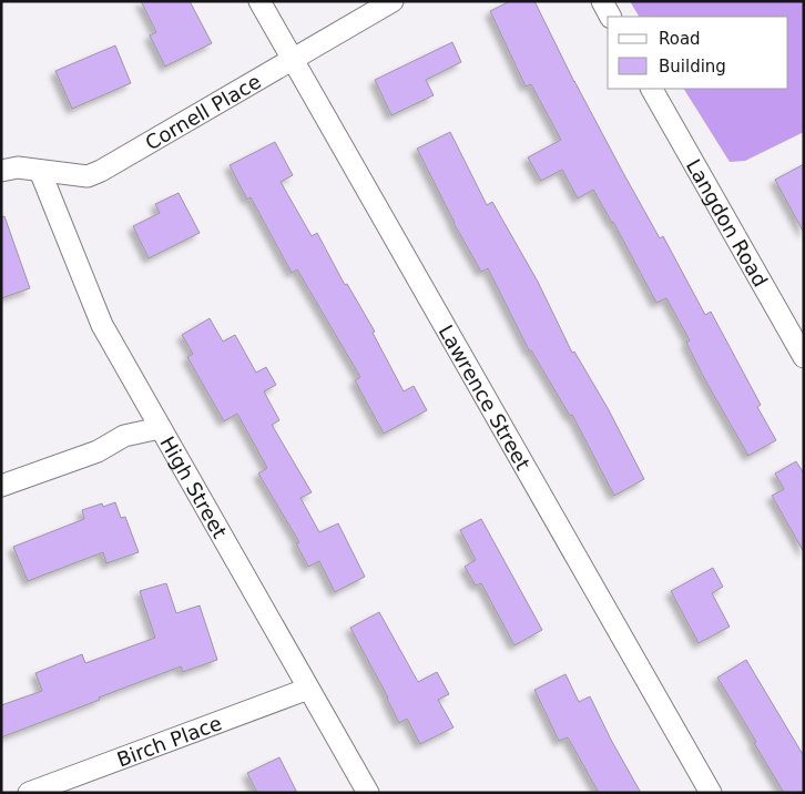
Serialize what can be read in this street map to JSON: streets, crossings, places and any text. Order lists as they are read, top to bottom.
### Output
{
  "streets": {
    "street": [
      "Cornell Place",
      "Langdon Road",
      "Lawrence Street",
      "High Street",
      "Birch Place"
    ]
  },
  "crossings": [
    ["Cornell Place", "Lawrence Street"],
    ["Cornell Place", "High Street"],
    ["High Street", "Birch Place"]
  ],
  "legend": ["Road", "Building"]
}
